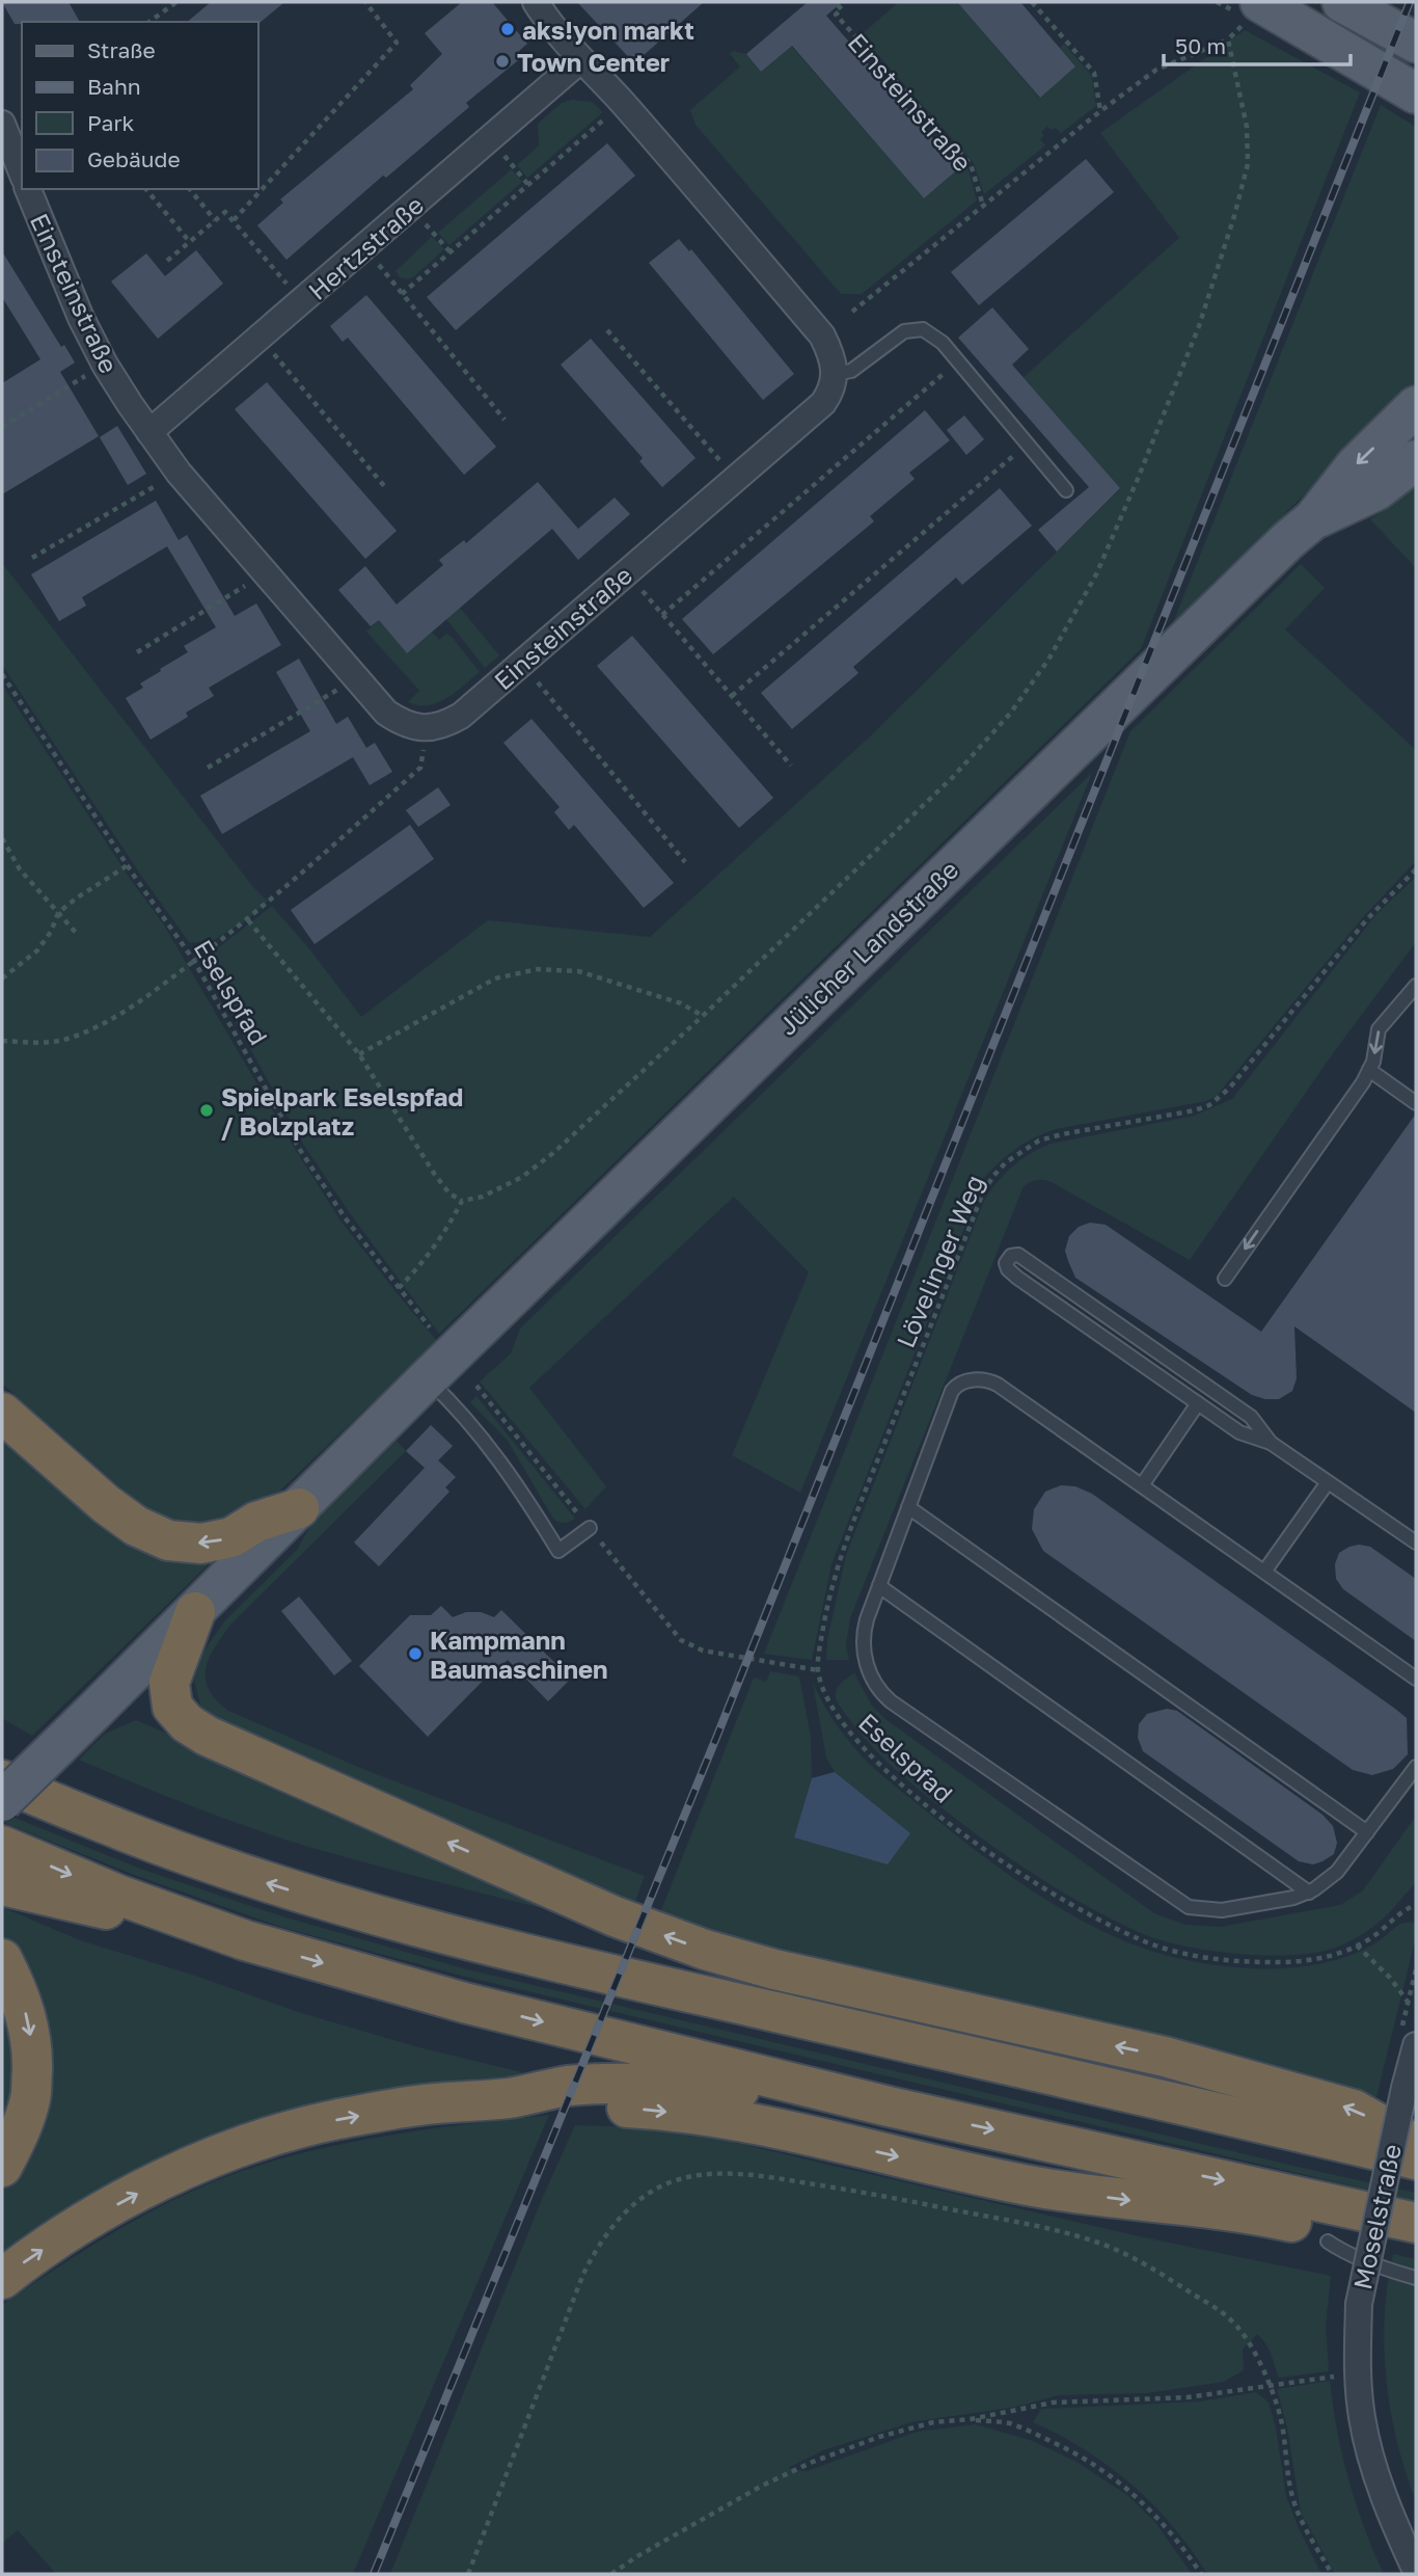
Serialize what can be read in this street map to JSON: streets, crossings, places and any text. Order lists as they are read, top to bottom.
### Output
{
  "streets": {
    "main road": ["Jülicher Landstraße"],
    "street": ["Einsteinstraße", "Hertzstraße", "Moselstraße"],
    "path": ["Eselspfad", "Lövelinger Weg"]
  },
  "crossings": [
    ["Einsteinstraße", "Hertzstraße"],
    ["Eselspfad", "Lövelinger Weg"]
  ],
  "places": [
    "aks!yon markt",
    "Town Center",
    "Spielpark Eselspfad / Bolzplatz",
    "Kampmann Baumaschinen"
  ],
  "legend": [
    "Straße",
    "Bahn",
    "Park",
    "Gebäude"
  ],
  "scale_bar": "50 m"
}
